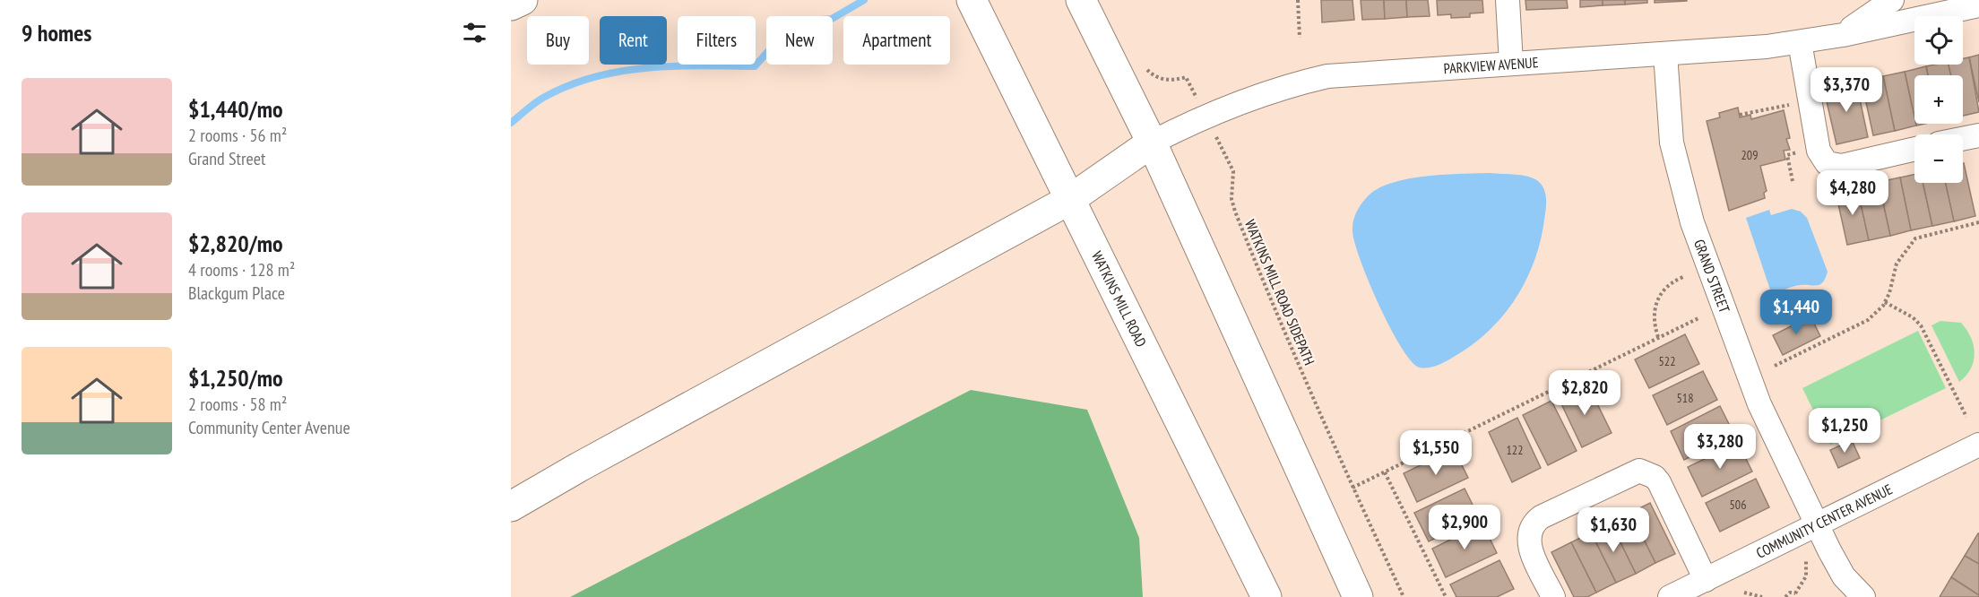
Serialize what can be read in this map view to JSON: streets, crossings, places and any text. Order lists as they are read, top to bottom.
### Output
{
  "streets": {
    "main road": ["WATKINS MILL ROAD"],
    "street": ["PARKVIEW AVENUE", "GRAND STREET", "COMMUNITY CENTER AVENUE"],
    "path": ["WATKINS MILL ROAD SIDEPATH"]
  },
  "crossings": [
    ["PARKVIEW AVENUE", "GRAND STREET"],
    ["PARKVIEW AVENUE", "WATKINS MILL ROAD SIDEPATH"],
    ["GRAND STREET", "COMMUNITY CENTER AVENUE"]
  ],
  "house_numbers": [
    "209",
    "522",
    "518",
    "122",
    "506"
  ],
  "page": {
    "heading": "9 homes",
    "map_buttons": ["+", "−"],
    "chip": [
      "Buy",
      "Rent",
      "Filters",
      "New",
      "Apartment"
    ],
    "list": [
      {
        "name": "$1,440/mo",
        "note": "2 rooms · 56 m² · Grand Street"
      },
      {
        "name": "$2,820/mo",
        "note": "4 rooms · 128 m² · Blackgum Place"
      },
      {
        "name": "$1,250/mo",
        "note": "2 rooms · 58 m² · Community Center Avenue"
      }
    ],
    "price": [
      "$3,370",
      "$4,280",
      "$1,440",
      "$2,820",
      "$1,250",
      "$3,280",
      "$1,550",
      "$2,900",
      "$1,630"
    ]
  }
}
